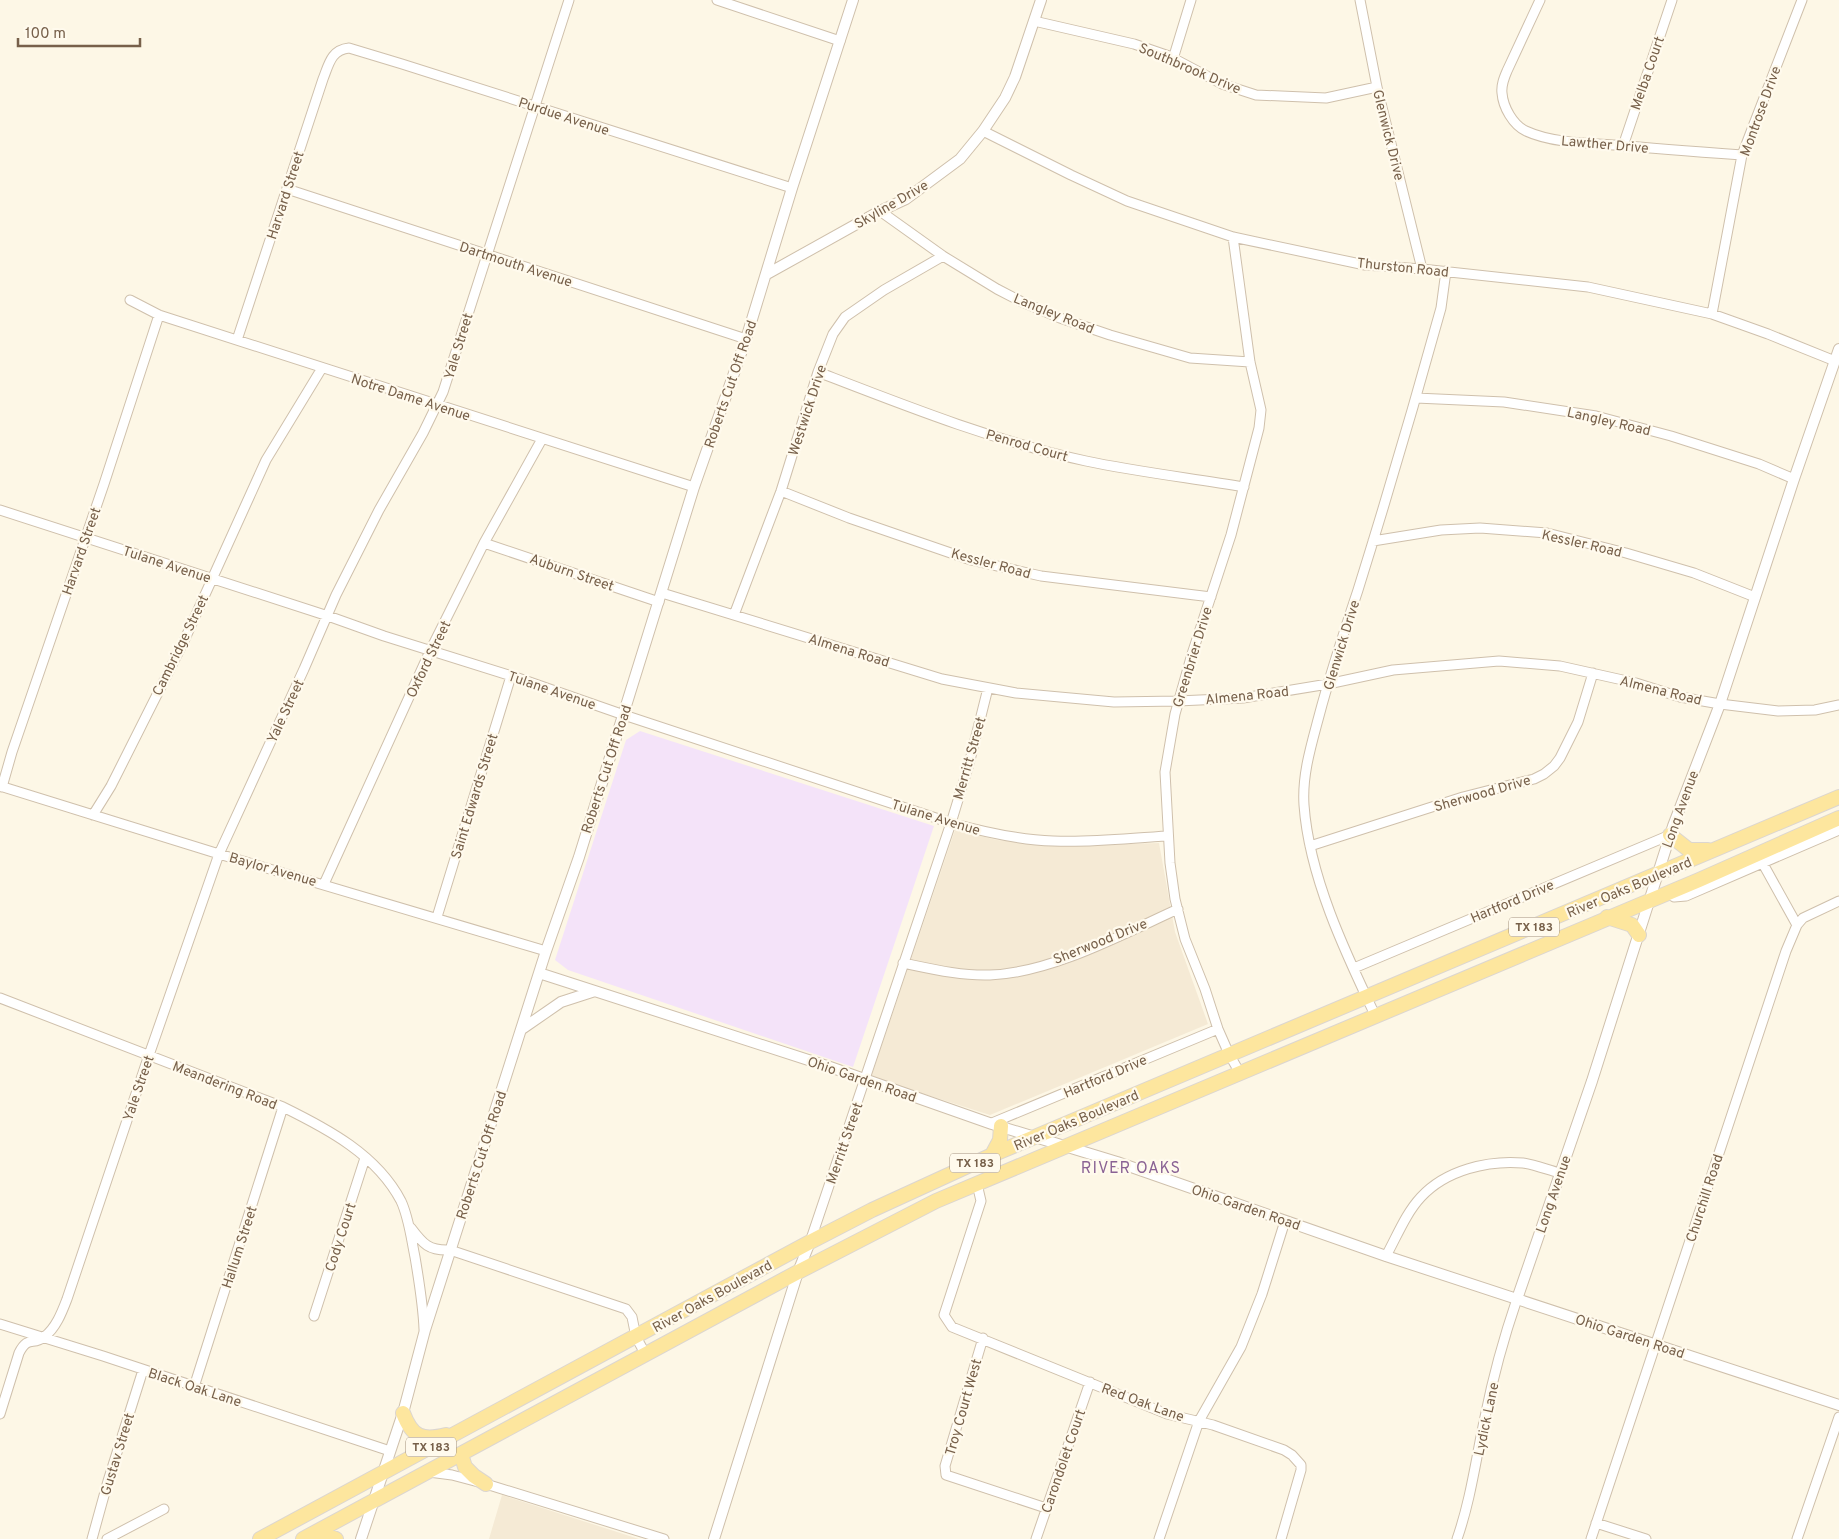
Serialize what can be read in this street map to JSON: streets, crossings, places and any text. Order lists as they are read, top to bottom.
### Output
{
  "streets": {
    "main road": ["River Oaks Boulevard", "TX 183"],
    "street": [
      "Southbrook Drive",
      "Melba Court",
      "Montrose Drive",
      "Purdue Avenue",
      "Glenwick Drive",
      "Lawther Drive",
      "Harvard Street",
      "Skyline Drive",
      "Dartmouth Avenue",
      "Thurston Road",
      "Langley Road",
      "Yale Street",
      "Roberts Cut Off Road",
      "Notre Dame Avenue",
      "Westwick Drive",
      "Penrod Court",
      "Kessler Road",
      "Tulane Avenue",
      "Auburn Street",
      "Cambridge Street",
      "Almena Road",
      "Greenbrier Drive",
      "Oxford Street",
      "Merritt Street",
      "Sherwood Drive",
      "Saint Edwards Street",
      "Long Avenue",
      "Baylor Avenue",
      "Hartford Drive",
      "Ohio Garden Road",
      "Meandering Road",
      "Churchill Road",
      "Cody Court",
      "Hallum Street",
      "Black Oak Lane",
      "Red Oak Lane",
      "Troy Court West",
      "Lydick Lane",
      "Gustav Street",
      "Carondolet Court"
    ]
  },
  "crossings": [
    ["Southbrook Drive", "Glenwick Drive"],
    ["Southbrook Drive", "Skyline Drive"],
    ["Melba Court", "Lawther Drive"],
    ["Montrose Drive", "Lawther Drive"],
    ["Montrose Drive", "Thurston Road"],
    ["Purdue Avenue", "Harvard Street"],
    ["Purdue Avenue", "Yale Street"],
    ["Purdue Avenue", "Roberts Cut Off Road"],
    ["Glenwick Drive", "Thurston Road"],
    ["Glenwick Drive", "Langley Road"],
    ["Glenwick Drive", "Kessler Road"],
    ["Glenwick Drive", "Almena Road"],
    ["Glenwick Drive", "Sherwood Drive"],
    ["Glenwick Drive", "River Oaks Boulevard"],
    ["Glenwick Drive", "Hartford Drive"],
    ["Harvard Street", "Dartmouth Avenue"],
    ["Harvard Street", "Notre Dame Avenue"],
    ["Harvard Street", "Tulane Avenue"],
    ["Harvard Street", "Baylor Avenue"],
    ["Skyline Drive", "Thurston Road"],
    ["Skyline Drive", "Langley Road"],
    ["Skyline Drive", "Roberts Cut Off Road"],
    ["Dartmouth Avenue", "Yale Street"],
    ["Dartmouth Avenue", "Roberts Cut Off Road"],
    ["Thurston Road", "Greenbrier Drive"],
    ["Thurston Road", "Long Avenue"],
    ["Langley Road", "Westwick Drive"],
    ["Langley Road", "Greenbrier Drive"],
    ["Langley Road", "Long Avenue"],
    ["Yale Street", "Notre Dame Avenue"],
    ["Yale Street", "Tulane Avenue"],
    ["Yale Street", "Baylor Avenue"],
    ["Yale Street", "Meandering Road"],
    ["Yale Street", "Black Oak Lane"],
    ["Roberts Cut Off Road", "Notre Dame Avenue"],
    ["Roberts Cut Off Road", "Tulane Avenue"],
    ["Roberts Cut Off Road", "Auburn Street"],
    ["Roberts Cut Off Road", "Almena Road"],
    ["Roberts Cut Off Road", "Baylor Avenue"],
    ["Roberts Cut Off Road", "River Oaks Boulevard"],
    ["Roberts Cut Off Road", "Ohio Garden Road"],
    ["Roberts Cut Off Road", "Meandering Road"],
    ["Roberts Cut Off Road", "Black Oak Lane"],
    ["Notre Dame Avenue", "Cambridge Street"],
    ["Notre Dame Avenue", "Oxford Street"],
    ["Westwick Drive", "Penrod Court"],
    ["Westwick Drive", "Kessler Road"],
    ["Westwick Drive", "Almena Road"],
    ["Penrod Court", "Greenbrier Drive"],
    ["Kessler Road", "Greenbrier Drive"],
    ["Kessler Road", "Long Avenue"],
    ["Tulane Avenue", "Cambridge Street"],
    ["Tulane Avenue", "Greenbrier Drive"],
    ["Tulane Avenue", "Oxford Street"],
    ["Tulane Avenue", "Merritt Street"],
    ["Tulane Avenue", "Saint Edwards Street"],
    ["Auburn Street", "Almena Road"],
    ["Auburn Street", "Oxford Street"],
    ["Cambridge Street", "Baylor Avenue"],
    ["Almena Road", "Greenbrier Drive"],
    ["Almena Road", "Merritt Street"],
    ["Almena Road", "Sherwood Drive"],
    ["Almena Road", "Long Avenue"],
    ["Greenbrier Drive", "Sherwood Drive"],
    ["Greenbrier Drive", "River Oaks Boulevard"],
    ["Greenbrier Drive", "Hartford Drive"],
    ["Oxford Street", "Baylor Avenue"],
    ["Merritt Street", "Sherwood Drive"],
    ["Merritt Street", "River Oaks Boulevard"],
    ["Merritt Street", "Ohio Garden Road"],
    ["Saint Edwards Street", "Baylor Avenue"],
    ["Long Avenue", "River Oaks Boulevard"],
    ["Long Avenue", "Hartford Drive"],
    ["Long Avenue", "Ohio Garden Road"],
    ["Long Avenue", "Lydick Lane"],
    ["River Oaks Boulevard", "Ohio Garden Road"],
    ["River Oaks Boulevard", "Meandering Road"],
    ["River Oaks Boulevard", "Red Oak Lane"],
    ["Hartford Drive", "Ohio Garden Road"],
    ["Ohio Garden Road", "Churchill Road"],
    ["Ohio Garden Road", "Lydick Lane"],
    ["Meandering Road", "Cody Court"],
    ["Meandering Road", "Hallum Street"],
    ["Hallum Street", "Black Oak Lane"],
    ["Black Oak Lane", "Gustav Street"],
    ["Red Oak Lane", "Troy Court West"],
    ["Red Oak Lane", "Carondolet Court"],
    ["Troy Court West", "Carondolet Court"]
  ],
  "districts": ["RIVER OAKS"],
  "scale_bar": "100 m"
}
